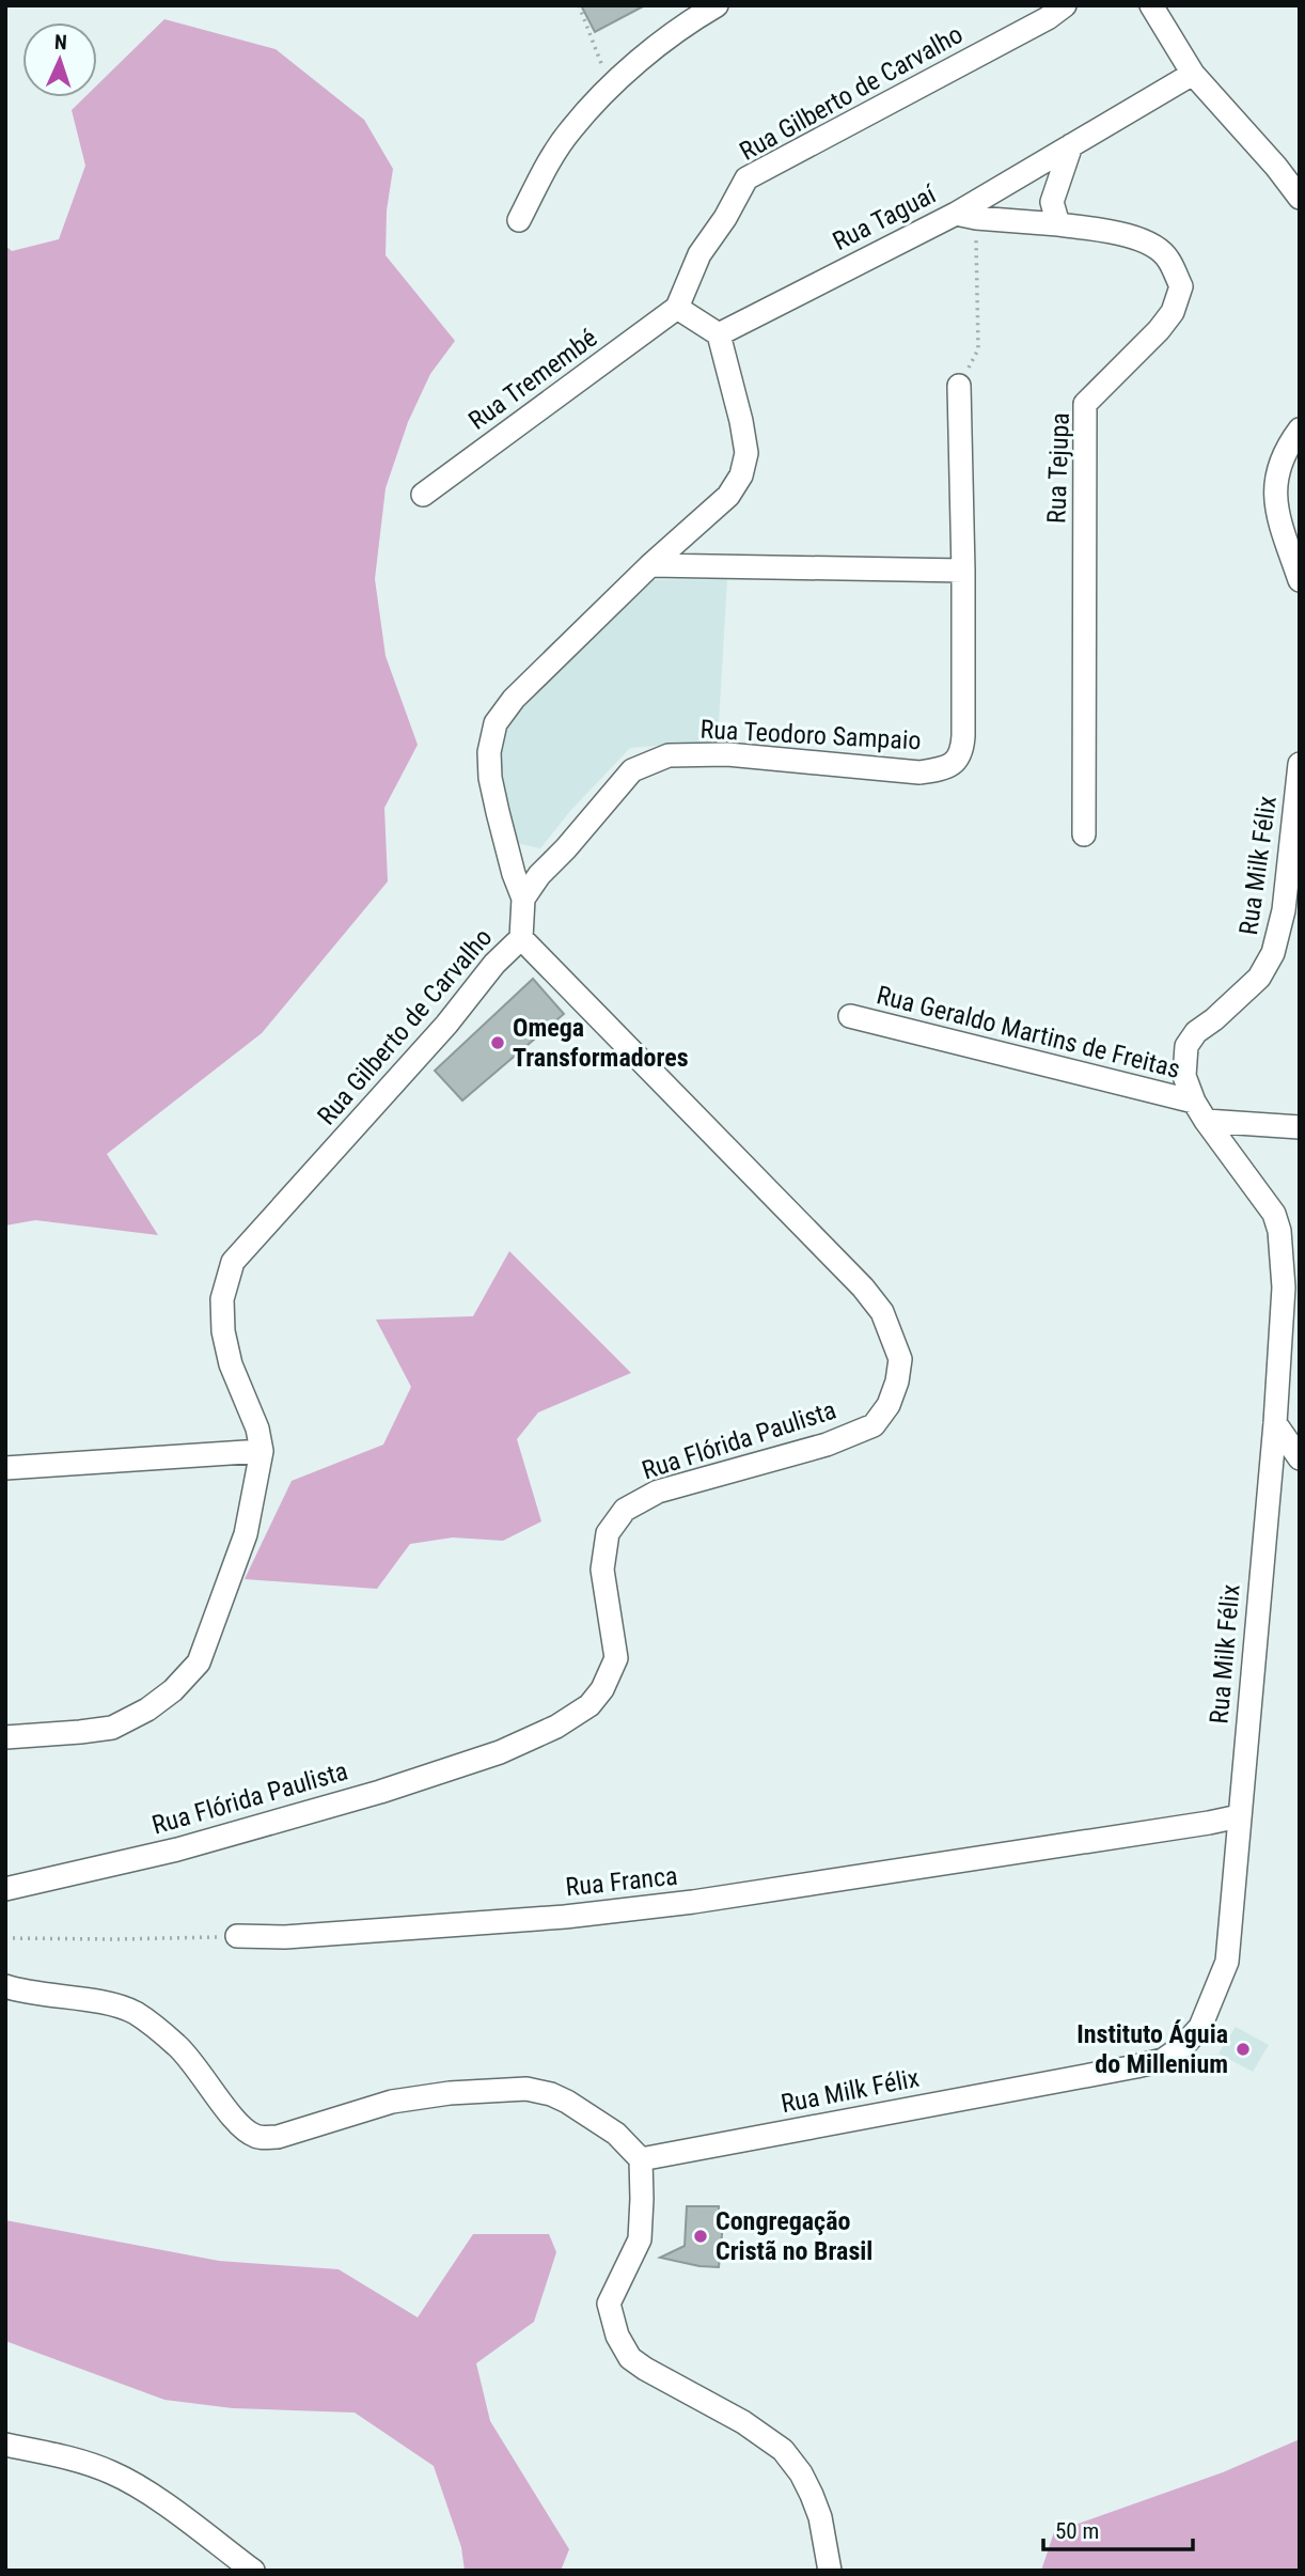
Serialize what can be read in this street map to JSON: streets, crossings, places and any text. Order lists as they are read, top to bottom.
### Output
{
  "streets": {
    "street": [
      "Rua Gilberto de Carvalho",
      "Rua Taguaí",
      "Rua Tremembé",
      "Rua Tejupa",
      "Rua Teodoro Sampaio",
      "Rua Milk Félix",
      "Rua Geraldo Martins de Freitas",
      "Rua Flórida Paulista",
      "Rua Franca"
    ]
  },
  "crossings": [
    ["Rua Gilberto de Carvalho", "Rua Taguaí"],
    ["Rua Gilberto de Carvalho", "Rua Tremembé"],
    ["Rua Gilberto de Carvalho", "Rua Teodoro Sampaio"],
    ["Rua Gilberto de Carvalho", "Rua Flórida Paulista"],
    ["Rua Taguaí", "Rua Tejupa"],
    ["Rua Milk Félix", "Rua Geraldo Martins de Freitas"],
    ["Rua Milk Félix", "Rua Franca"]
  ],
  "places": ["Omega Transformadores", "Instituto Águia do Millenium", "Congregação Cristã no Brasil"],
  "scale_bar": "50 m",
  "north": "top"
}
